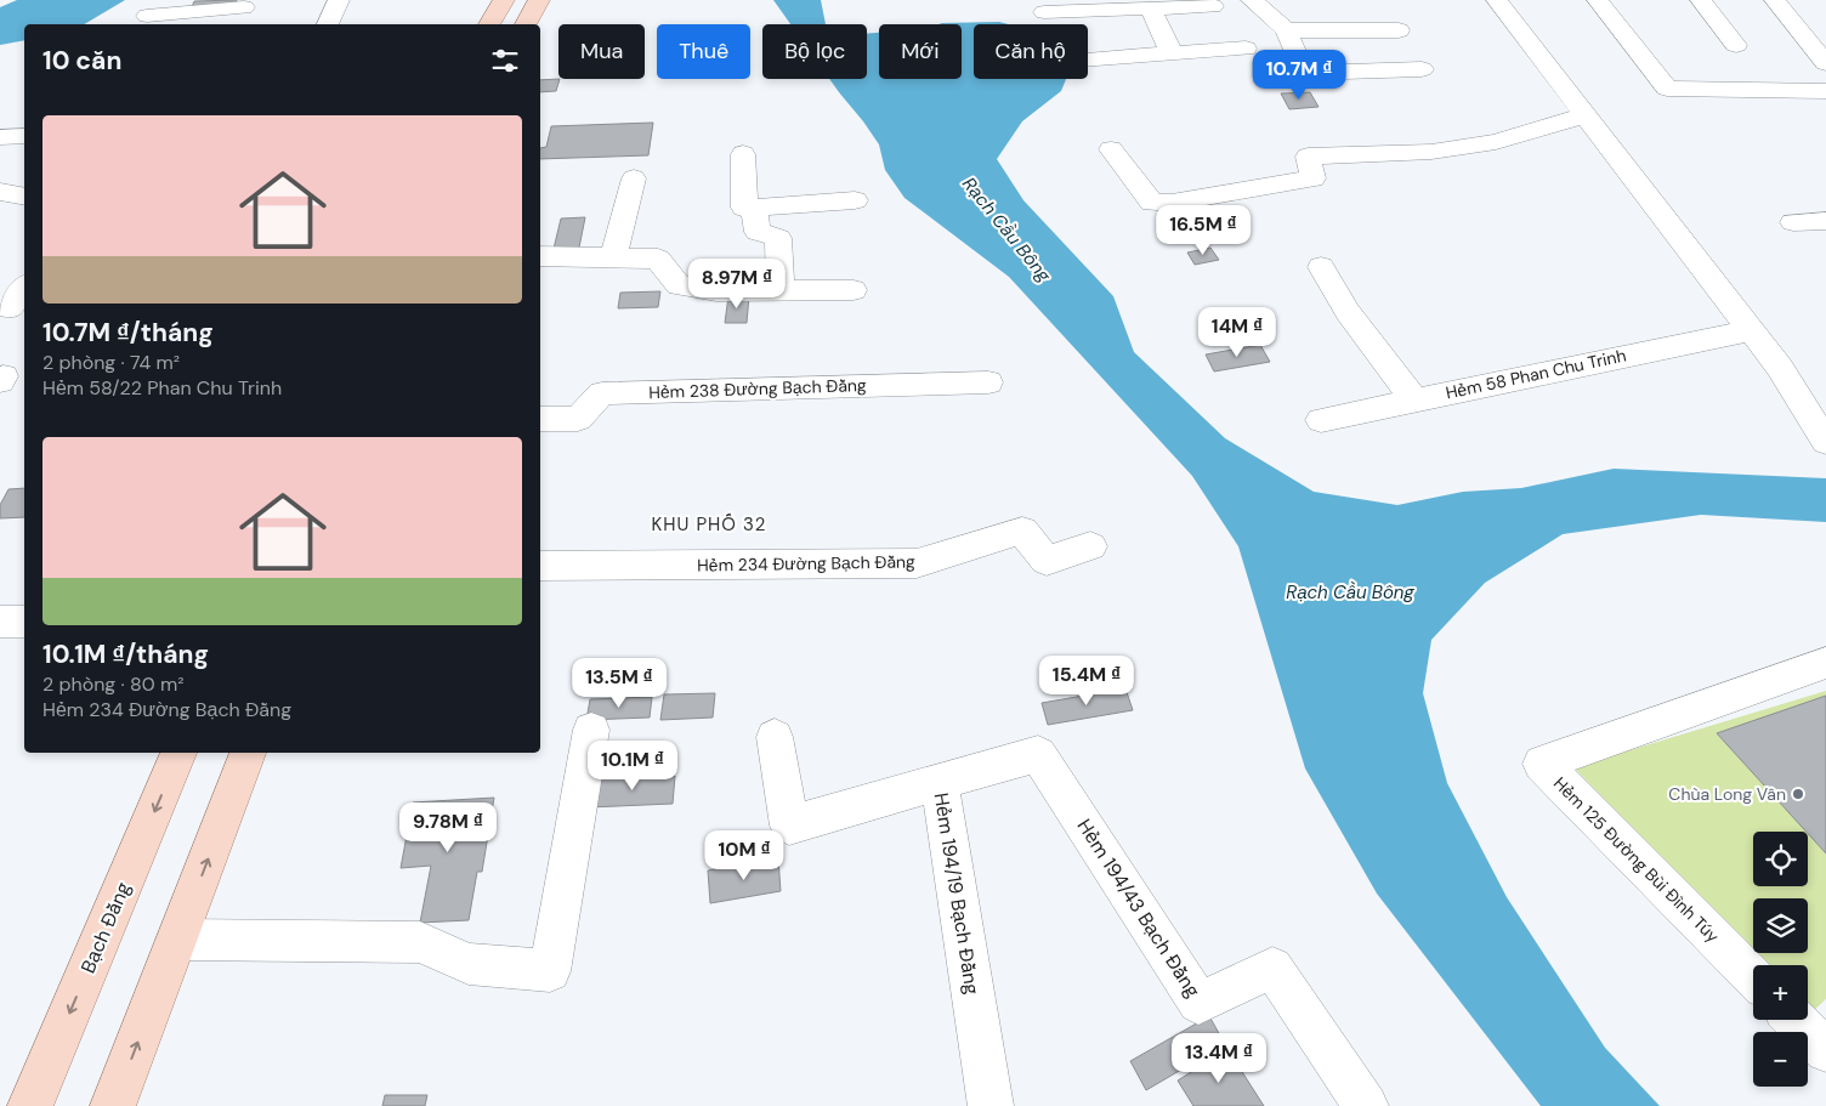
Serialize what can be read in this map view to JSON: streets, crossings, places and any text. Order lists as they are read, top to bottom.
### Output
{
  "streets": {
    "main road": ["Bạch Đằng"],
    "street": [
      "Hẻm 58 Phan Chu Trinh",
      "Hẻm 238 Đường Bạch Đằng",
      "Hẻm 234 Đường Bạch Đằng",
      "Hẻm 125 Đường Bùi Đình Túy",
      "Hẻm 194/19 Bạch Đằng",
      "Hẻm 194/43 Bạch Đằng"
    ]
  },
  "crossings": [
    ["Hẻm 194/19 Bạch Đằng", "Hẻm 194/43 Bạch Đằng"]
  ],
  "districts": ["KHU PHỐ 32"],
  "water": ["Rạch Cầu Bông"],
  "places": ["Chùa Long Vân"],
  "page": {
    "chip": [
      "Mua",
      "Thuê",
      "Bộ lọc",
      "Mới",
      "Căn hộ"
    ],
    "heading": "10 căn",
    "price": [
      "10.7M ₫",
      "16.5M ₫",
      "8.97M ₫",
      "14M ₫",
      "15.4M ₫",
      "13.5M ₫",
      "10.1M ₫",
      "9.78M ₫",
      "10M ₫",
      "13.4M ₫"
    ],
    "list": [
      {
        "name": "10.7M ₫/tháng",
        "note": "2 phòng · 74 m² · Hẻm 58/22 Phan Chu Trinh"
      },
      {
        "name": "10.1M ₫/tháng",
        "note": "2 phòng · 80 m² · Hẻm 234 Đường Bạch Đằng"
      }
    ],
    "map_buttons": ["+", "−"]
  }
}
